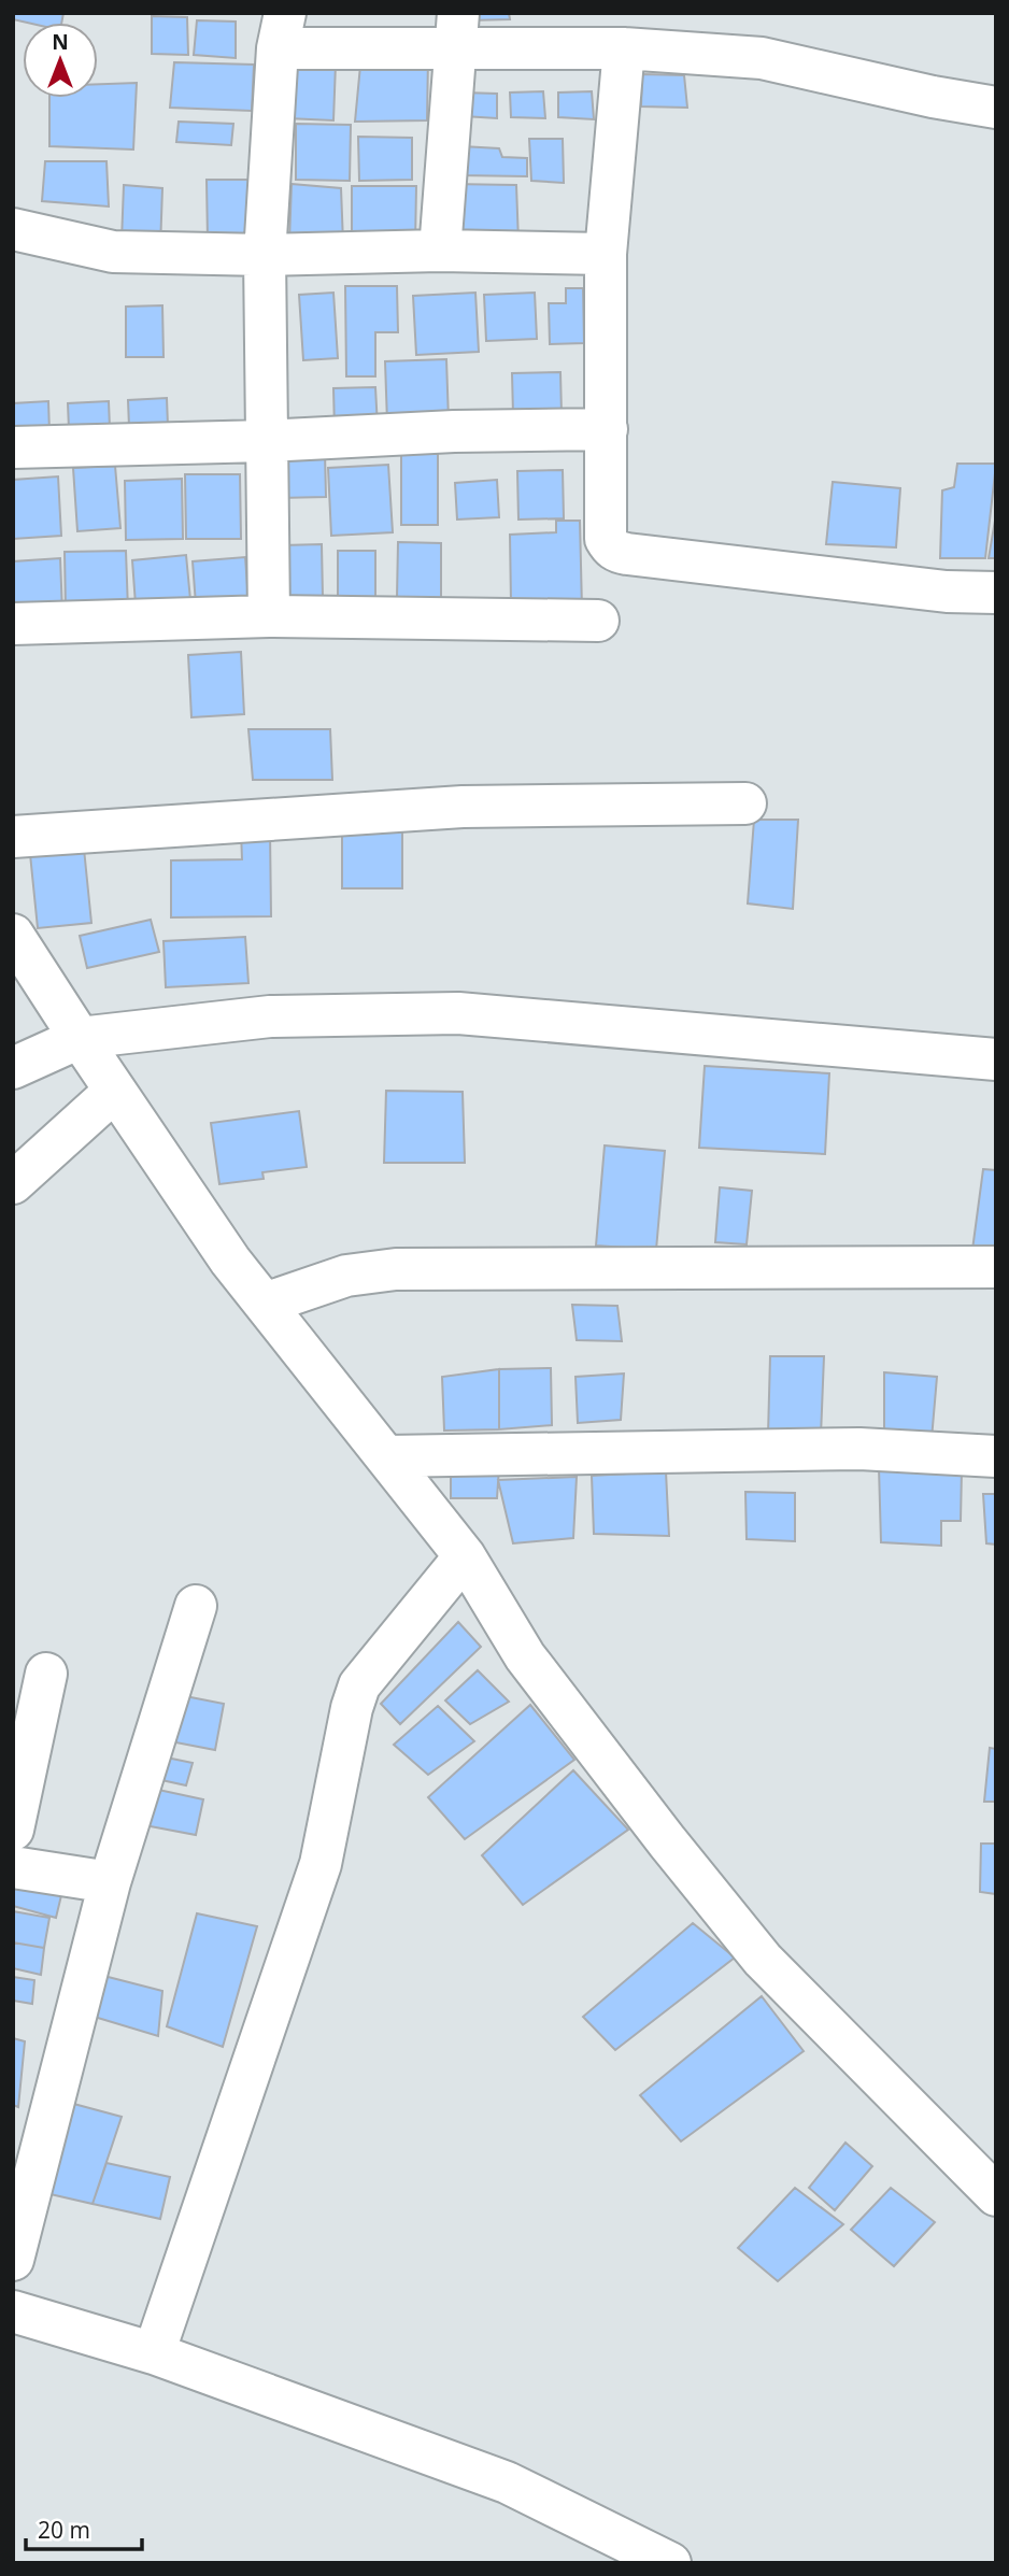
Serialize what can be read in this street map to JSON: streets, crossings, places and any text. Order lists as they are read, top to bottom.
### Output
{
  "scale_bar": "20 m",
  "north": "top"
}
